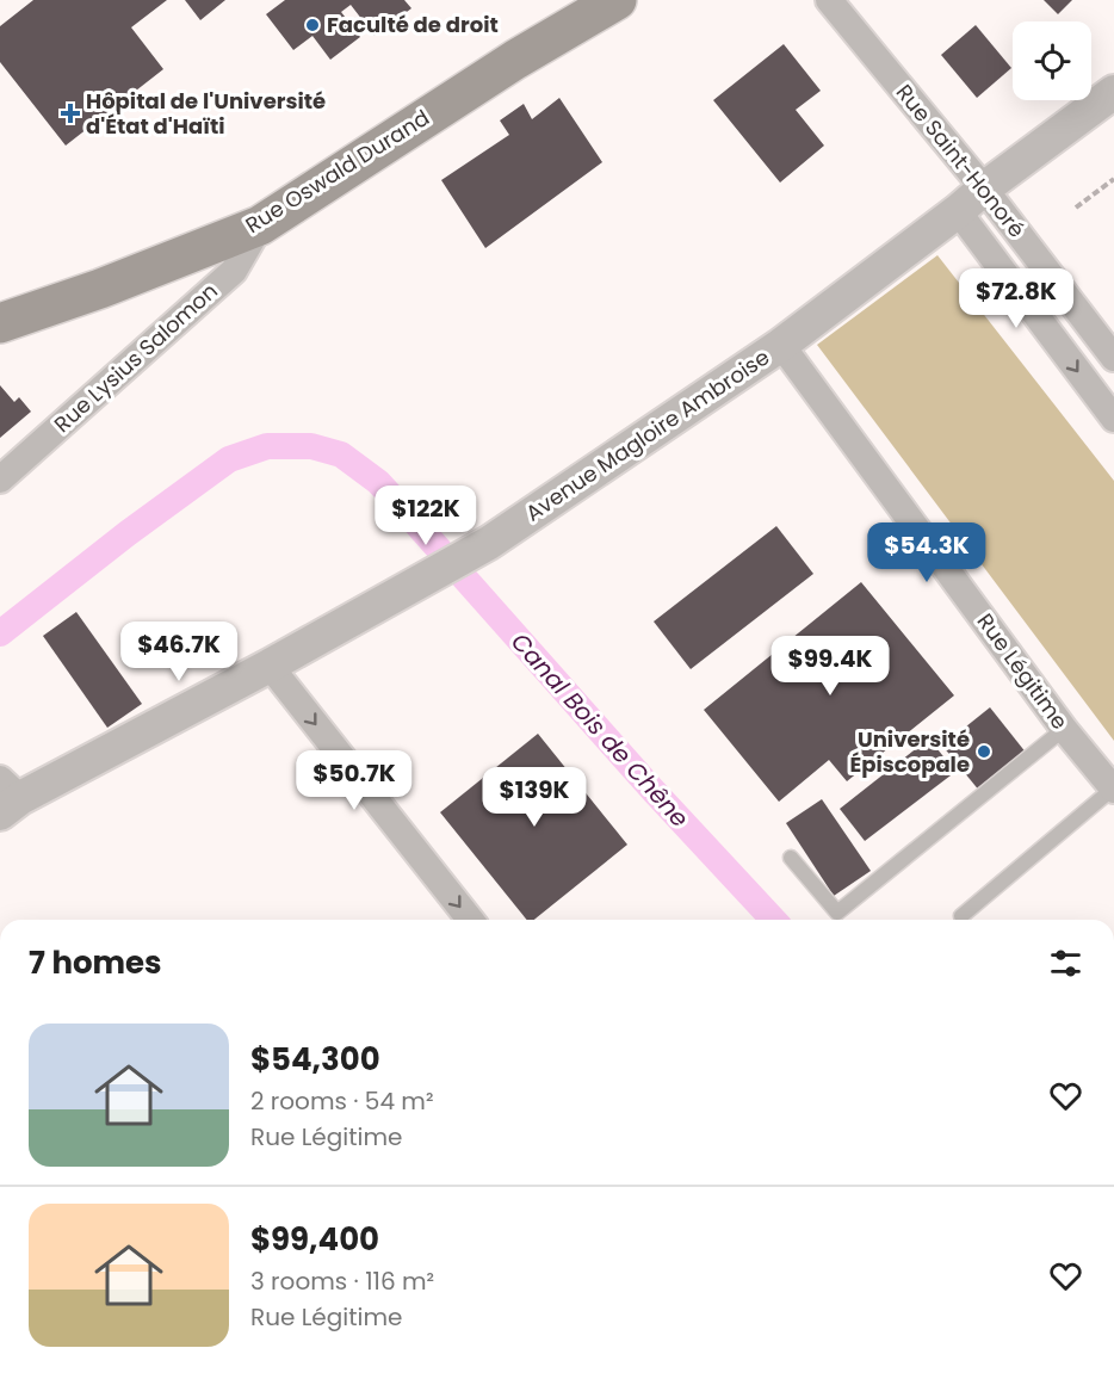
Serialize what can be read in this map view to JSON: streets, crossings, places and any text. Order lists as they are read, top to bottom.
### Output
{
  "streets": {
    "main road": ["Rue Oswald Durand"],
    "street": [
      "Rue Saint-Honoré",
      "Rue Lysius Salomon",
      "Avenue Magloire Ambroise",
      "Rue Légitime"
    ]
  },
  "crossings": [
    ["Rue Saint-Honoré", "Avenue Magloire Ambroise"],
    ["Rue Oswald Durand", "Rue Lysius Salomon"],
    ["Avenue Magloire Ambroise", "Rue Légitime"]
  ],
  "water": ["Canal Bois de Chêne"],
  "places": {
    "other": ["Faculté de droit", "Université Épiscopale"],
    "health": ["Hôpital de l'Université d'État d'Haïti"]
  },
  "page": {
    "price": [
      "$72.8K",
      "$122K",
      "$54.3K",
      "$46.7K",
      "$99.4K",
      "$50.7K",
      "$139K"
    ],
    "heading": "7 homes",
    "list": [
      {
        "name": "$54,300",
        "note": "2 rooms · 54 m² · Rue Légitime"
      },
      {
        "name": "$99,400",
        "note": "3 rooms · 116 m² · Rue Légitime"
      }
    ]
  }
}
